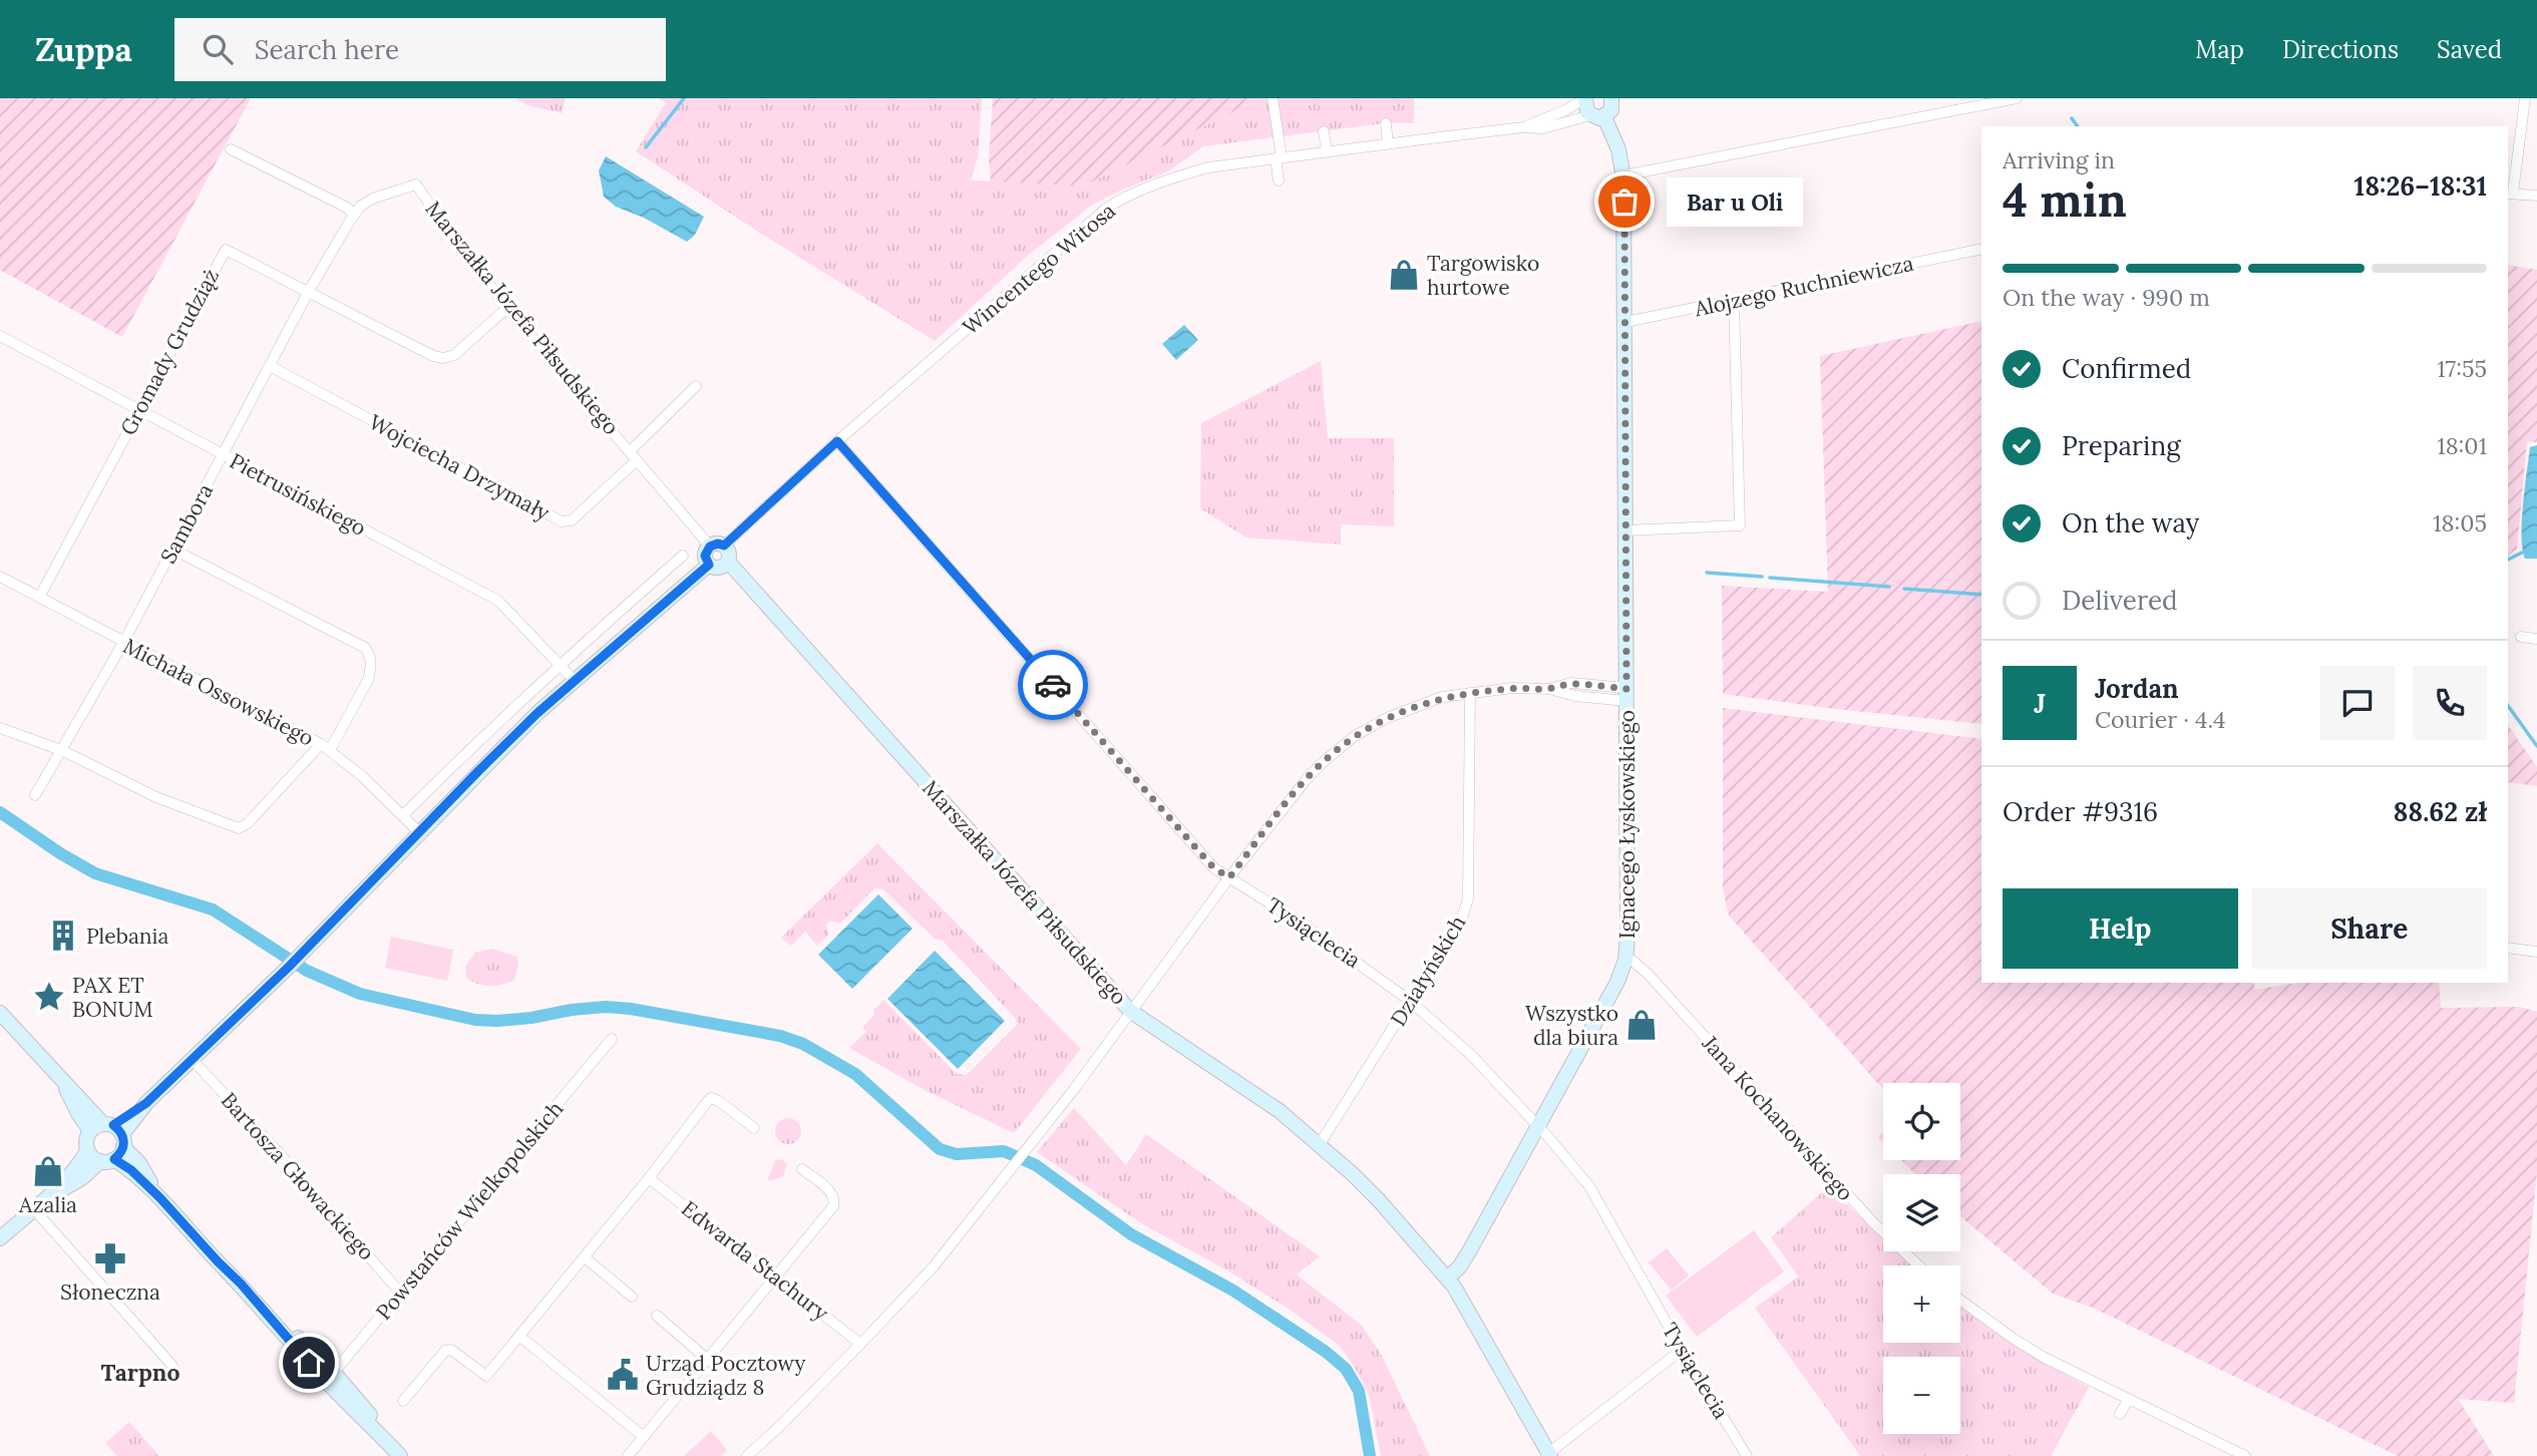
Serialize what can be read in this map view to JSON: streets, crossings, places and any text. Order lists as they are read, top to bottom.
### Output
{
  "streets": {
    "main road": ["Marszałka Józefa Piłsudskiego", "Ignacego Łyskowskiego"],
    "street": [
      "Wincentego Witosa",
      "Alojzego Ruchniewicza",
      "Gromady Grudziąż",
      "Wojciecha Drzymały",
      "Pietrusińskiego",
      "Sambora",
      "Michała Ossowskiego",
      "Tysiąclecia",
      "Działyńskich",
      "Jana Kochanowskiego",
      "Bartosza Głowackiego",
      "Powstańców Wielkopolskich",
      "Edwarda Stachury"
    ]
  },
  "crossings": [
    ["Wincentego Witosa", "Marszałka Józefa Piłsudskiego"],
    ["Wincentego Witosa", "Ignacego Łyskowskiego"],
    ["Wincentego Witosa", "Tysiąclecia"],
    ["Alojzego Ruchniewicza", "Ignacego Łyskowskiego"],
    ["Marszałka Józefa Piłsudskiego", "Gromady Grudziąż"],
    ["Marszałka Józefa Piłsudskiego", "Wojciecha Drzymały"],
    ["Marszałka Józefa Piłsudskiego", "Sambora"],
    ["Marszałka Józefa Piłsudskiego", "Ignacego Łyskowskiego"],
    ["Marszałka Józefa Piłsudskiego", "Działyńskich"],
    ["Gromady Grudziąż", "Pietrusińskiego"],
    ["Gromady Grudziąż", "Sambora"],
    ["Gromady Grudziąż", "Michała Ossowskiego"],
    ["Wojciecha Drzymały", "Sambora"],
    ["Pietrusińskiego", "Sambora"],
    ["Sambora", "Michała Ossowskiego"],
    ["Ignacego Łyskowskiego", "Tysiąclecia"],
    ["Ignacego Łyskowskiego", "Jana Kochanowskiego"],
    ["Tysiąclecia", "Działyńskich"],
    ["Bartosza Głowackiego", "Powstańców Wielkopolskich"]
  ],
  "districts": ["Tarpno"],
  "places": {
    "other": ["Bar u Oli"],
    "shop": ["Targowisko hurtowe", "Wszystko dla biura", "Azalia"],
    "building": ["Plebania"],
    "place": ["PAX ET BONUM"],
    "pharmacy": ["Słoneczna"],
    "public building": ["Urząd Pocztowy Grudziądz 8"]
  },
  "page": {
    "header": "Zuppa",
    "search": "Search here",
    "nav": ["Map", "Directions", "Saved"],
    "heading": ["4 min", "Arriving in", "18:26–18:31"],
    "panel": [
      "Jordan",
      "Courier · 4.4",
      "Order #9316",
      "88.62 zł"
    ],
    "bubble": "Bar u Oli",
    "bar": "On the way · 990 m",
    "list": [
      ["Confirmed", "17:55"],
      ["Preparing", "18:01"],
      ["On the way", "18:05"],
      "Delivered"
    ],
    "round": "J",
    "buttons": ["Help", "Share"],
    "map_buttons": ["+", "−"]
  }
}
